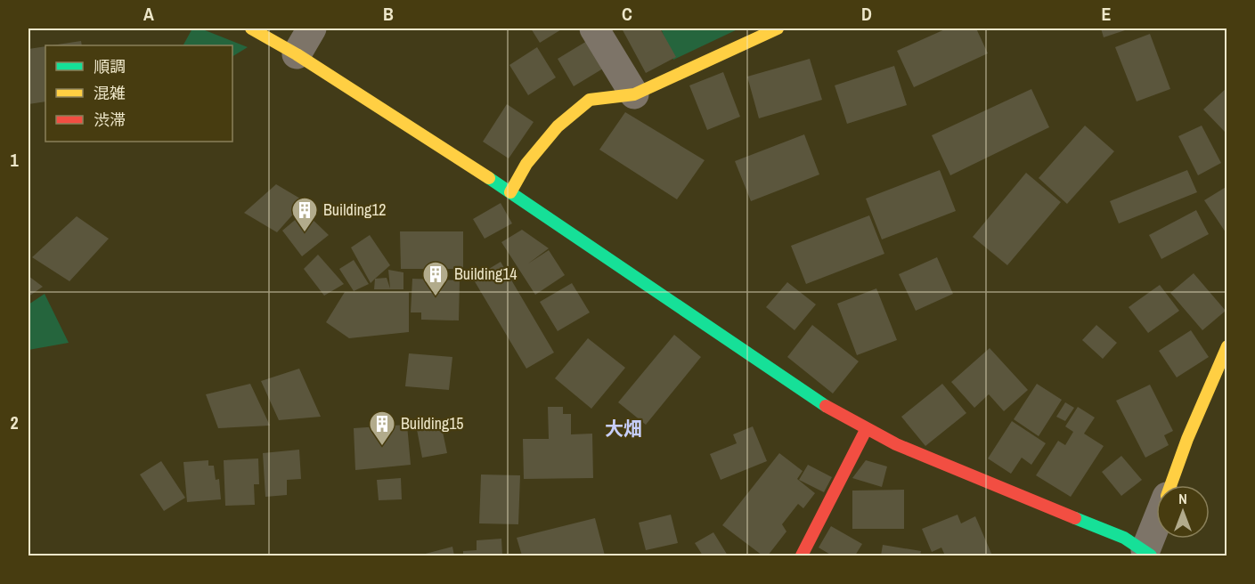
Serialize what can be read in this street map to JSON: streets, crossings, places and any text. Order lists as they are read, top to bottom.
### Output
{
  "districts": ["大畑"],
  "places": {
    "building": ["Building12", "Building14", "Building15"]
  },
  "legend": ["順調", "混雑", "渋滞"],
  "north": "top",
  "grid": {
    "columns": [
      "A",
      "B",
      "C",
      "D",
      "E"
    ],
    "rows": ["1", "2"]
  }
}
